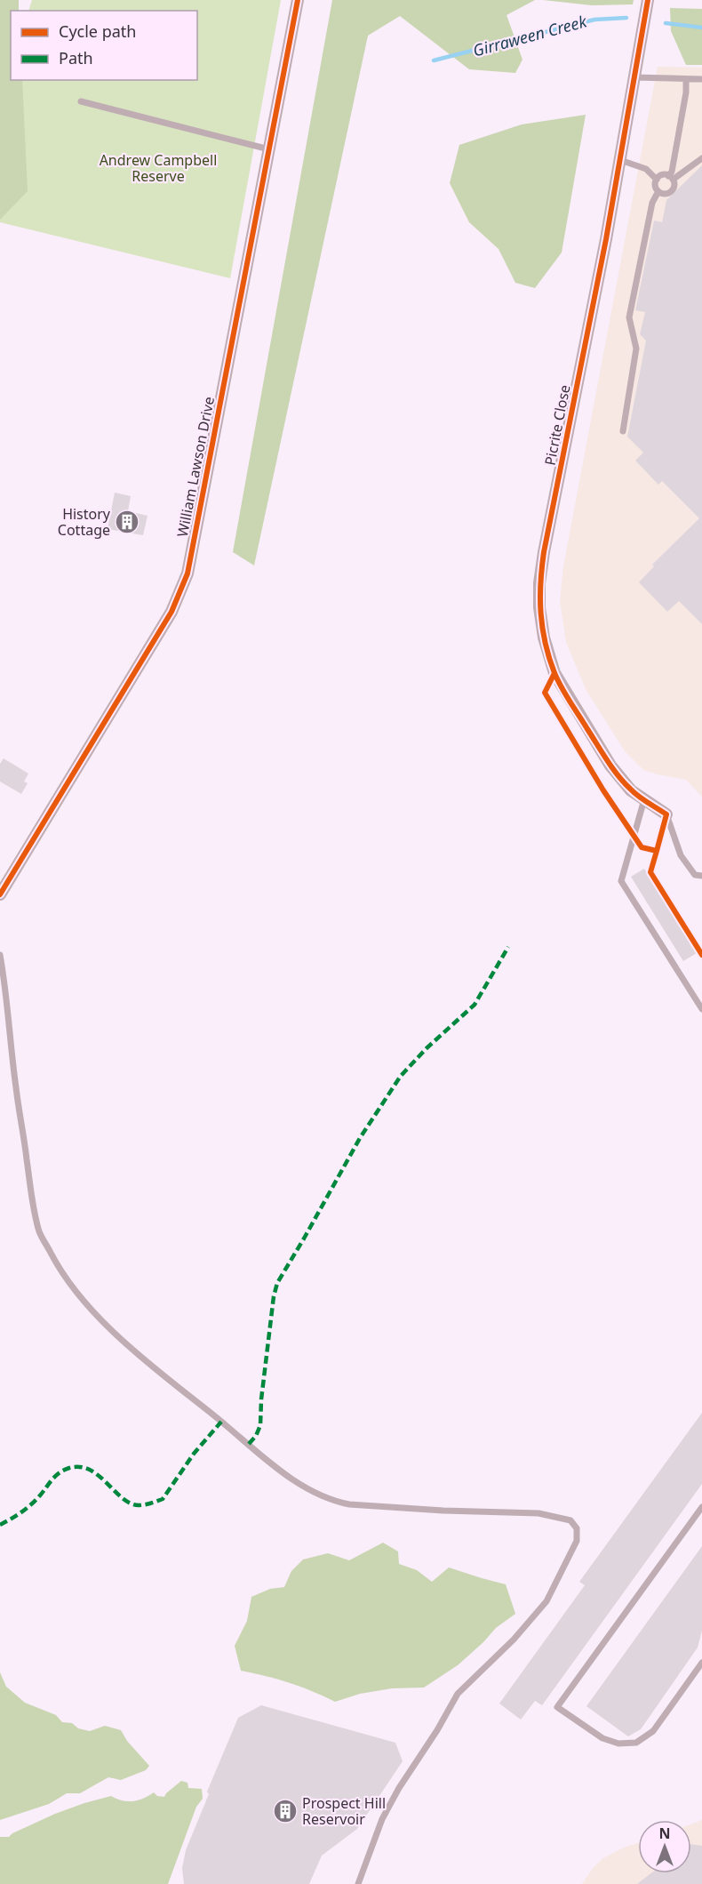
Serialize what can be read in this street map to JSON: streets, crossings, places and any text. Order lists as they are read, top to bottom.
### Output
{
  "streets": {
    "street": ["Picrite Close", "William Lawson Drive"]
  },
  "water": ["Girraween Creek"],
  "parks": ["Andrew Campbell Reserve"],
  "places": {
    "building": ["History Cottage", "Prospect Hill Reservoir"]
  },
  "legend": ["Cycle path", "Path"],
  "north": "top"
}
